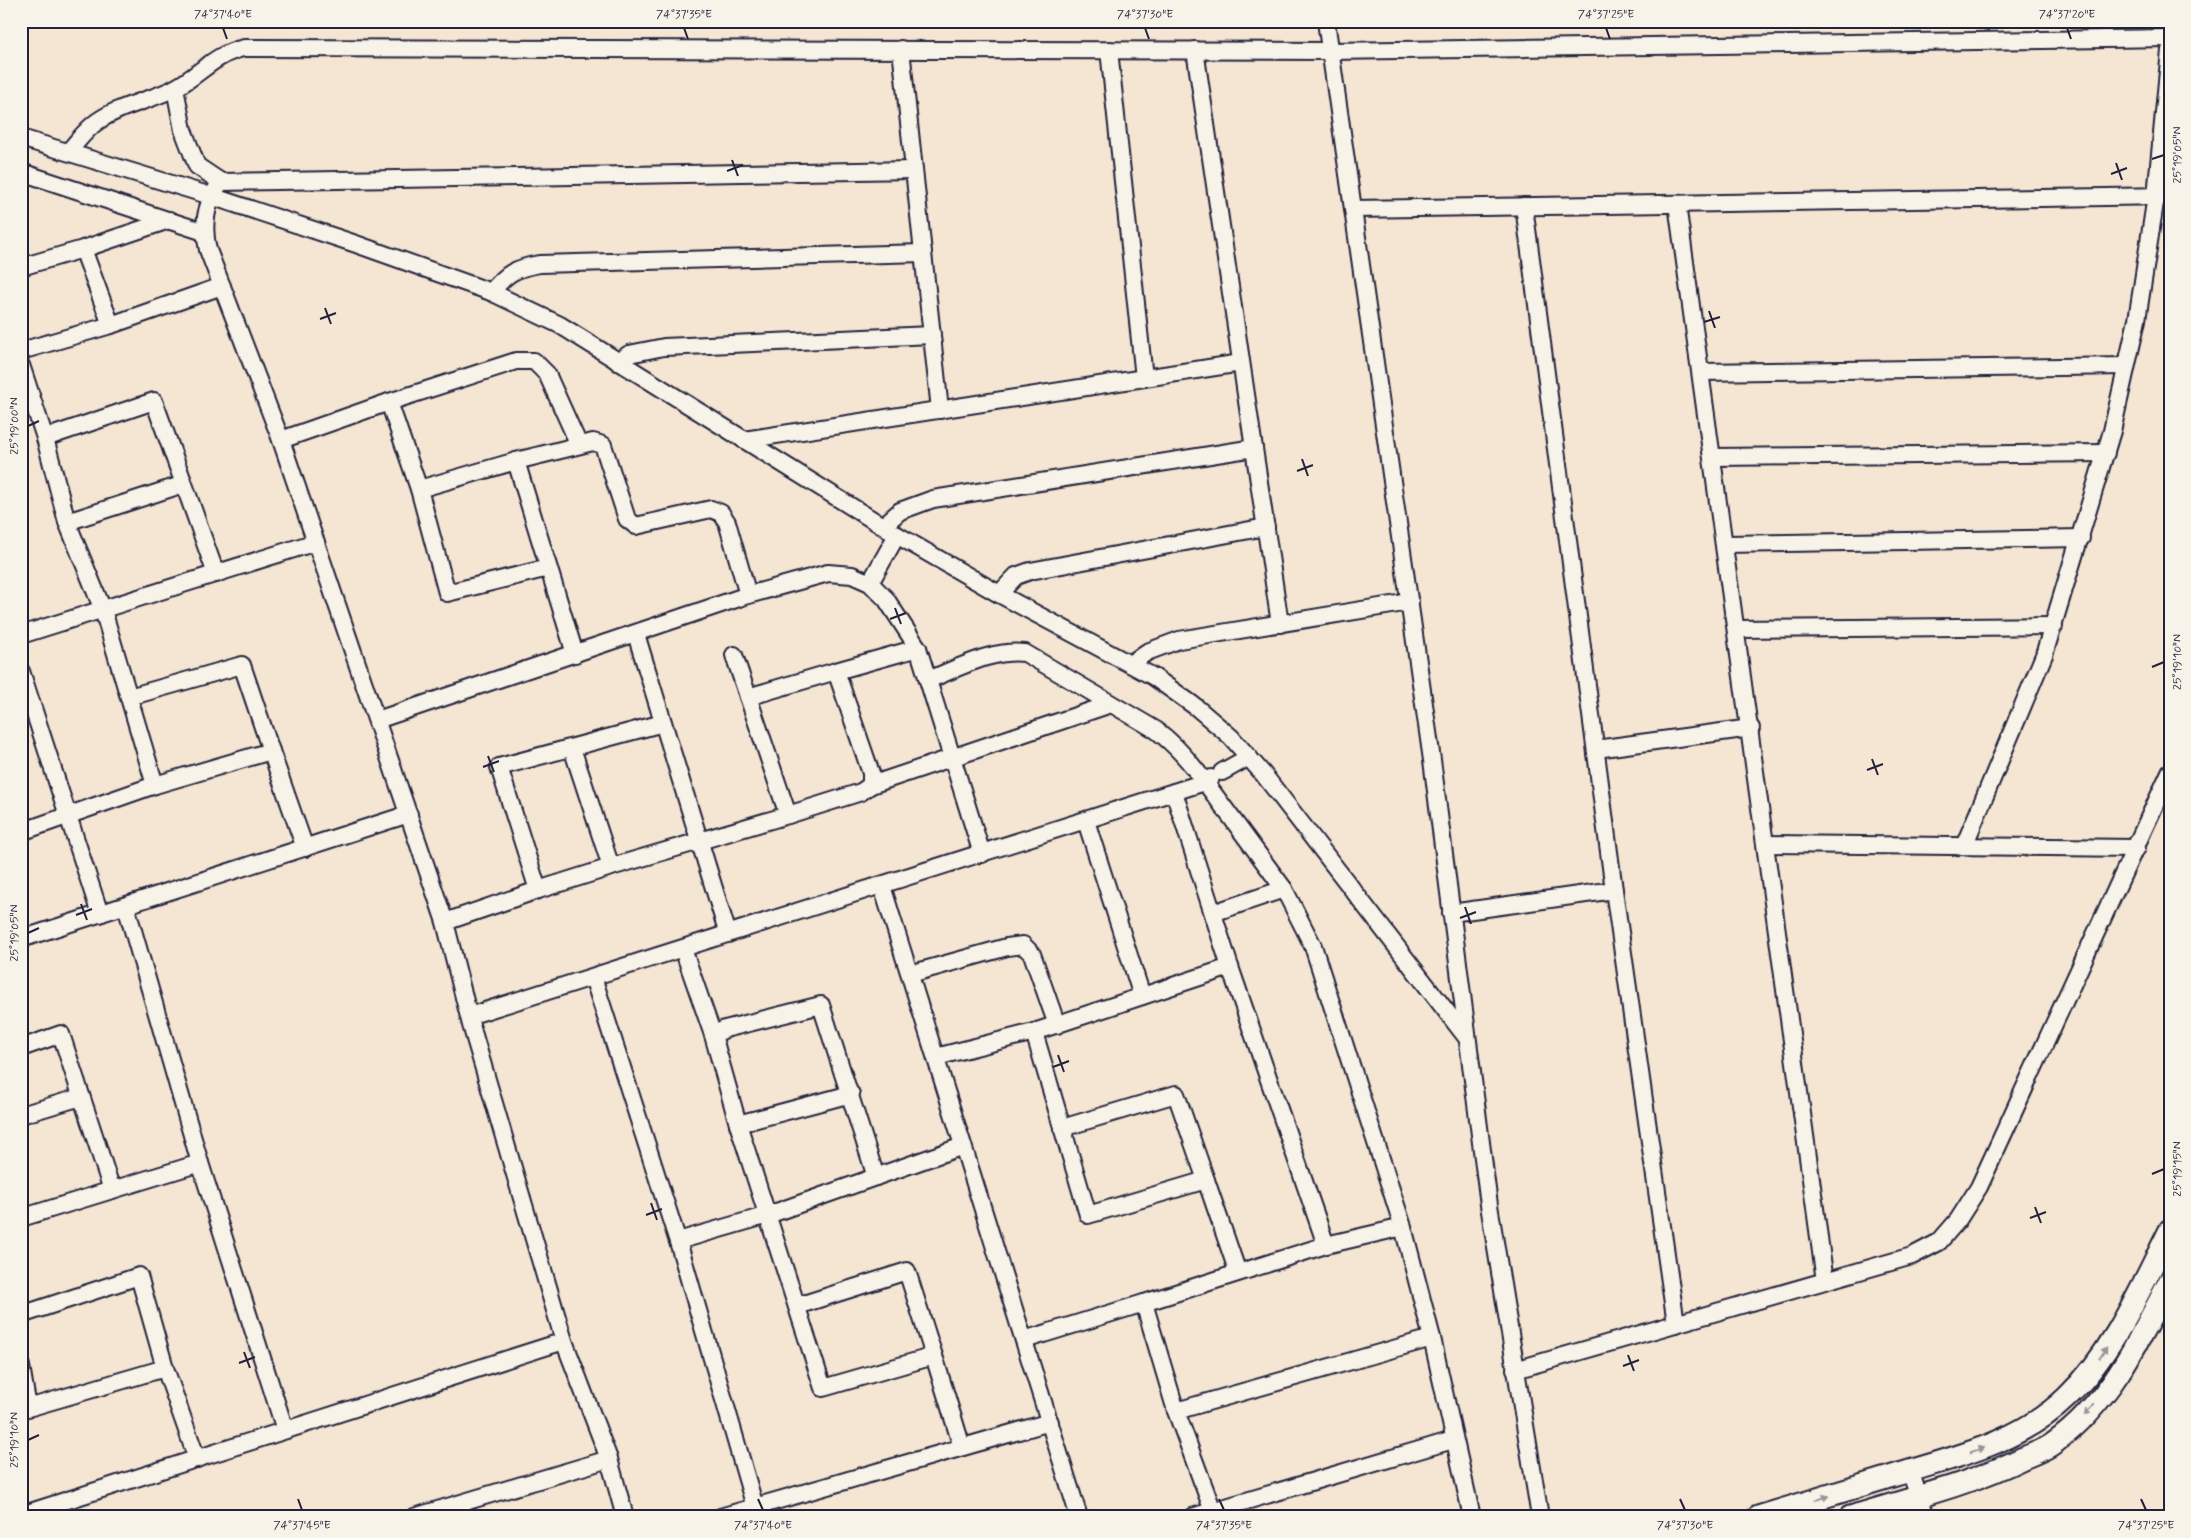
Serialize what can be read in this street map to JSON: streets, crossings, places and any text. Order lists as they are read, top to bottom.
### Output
{
  "coordinates": [
    "74°37'40\"E",
    "74°37'35\"E",
    "74°37'30\"E",
    "74°37'25\"E",
    "74°37'20\"E",
    "25°19'05\"N",
    "25°19'00\"N",
    "25°19'10\"N",
    "25°19'15\"N",
    "74°37'45\"E"
  ]
}
